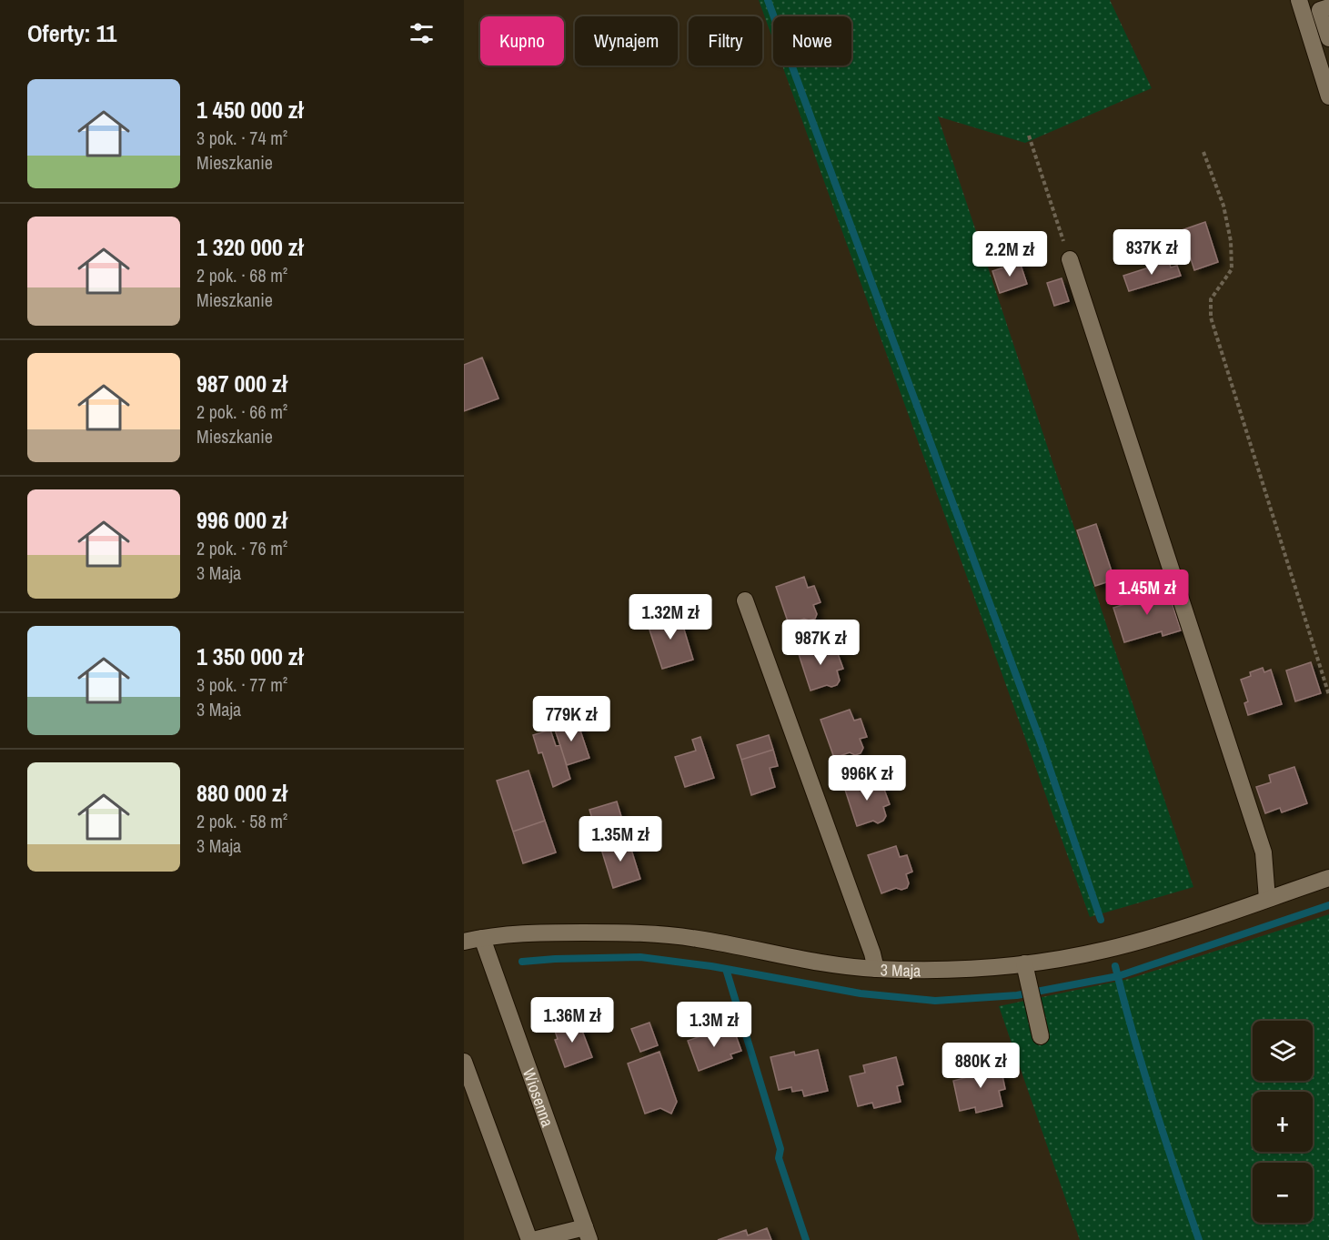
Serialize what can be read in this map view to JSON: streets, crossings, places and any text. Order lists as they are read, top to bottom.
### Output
{
  "streets": {
    "street": ["3 Maja", "Wiosenna"]
  },
  "crossings": [
    ["3 Maja", "Wiosenna"]
  ],
  "page": {
    "heading": "Oferty: 11",
    "chip": [
      "Kupno",
      "Wynajem",
      "Filtry",
      "Nowe"
    ],
    "list": [
      {
        "name": "1 450 000 zł",
        "note": "3 pok. · 74 m² · Mieszkanie"
      },
      {
        "name": "1 320 000 zł",
        "note": "2 pok. · 68 m² · Mieszkanie"
      },
      {
        "name": "987 000 zł",
        "note": "2 pok. · 66 m² · Mieszkanie"
      },
      {
        "name": "996 000 zł",
        "note": "2 pok. · 76 m² · 3 Maja"
      },
      {
        "name": "1 350 000 zł",
        "note": "3 pok. · 77 m² · 3 Maja"
      },
      {
        "name": "880 000 zł",
        "note": "2 pok. · 58 m² · 3 Maja"
      }
    ],
    "price": [
      "837K zł",
      "2.2M zł",
      "1.45M zł",
      "1.32M zł",
      "987K zł",
      "779K zł",
      "996K zł",
      "1.35M zł",
      "1.36M zł",
      "1.3M zł",
      "880K zł"
    ],
    "map_buttons": ["+", "−"]
  }
}
